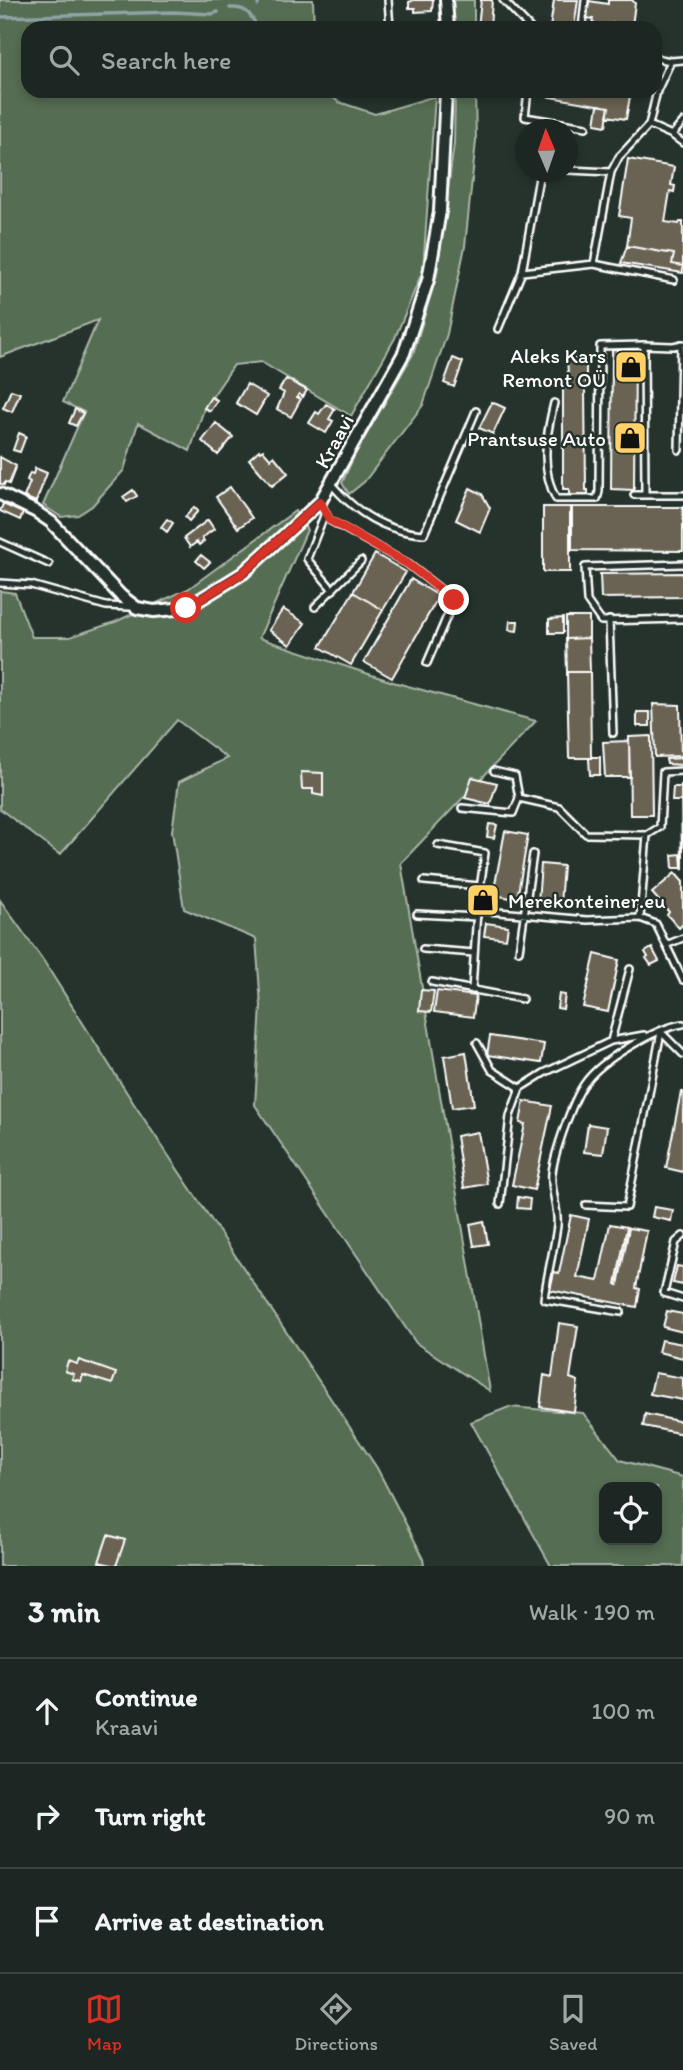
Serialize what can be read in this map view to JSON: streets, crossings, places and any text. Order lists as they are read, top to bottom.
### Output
{
  "streets": {
    "street": ["Kraavi"]
  },
  "places": {
    "shop": ["Aleks Kars Remont OÜ", "Prantsuse Auto", "Merekonteiner.eu"]
  },
  "north": "top",
  "page": {
    "search": "Search here",
    "heading": ["3 min", "Walk · 190 m"],
    "list": [
      ["Continue", "Kraavi", "100 m"],
      ["Turn right", "90 m"],
      "Arrive at destination"
    ],
    "nav": ["Map", "Directions", "Saved"]
  }
}
